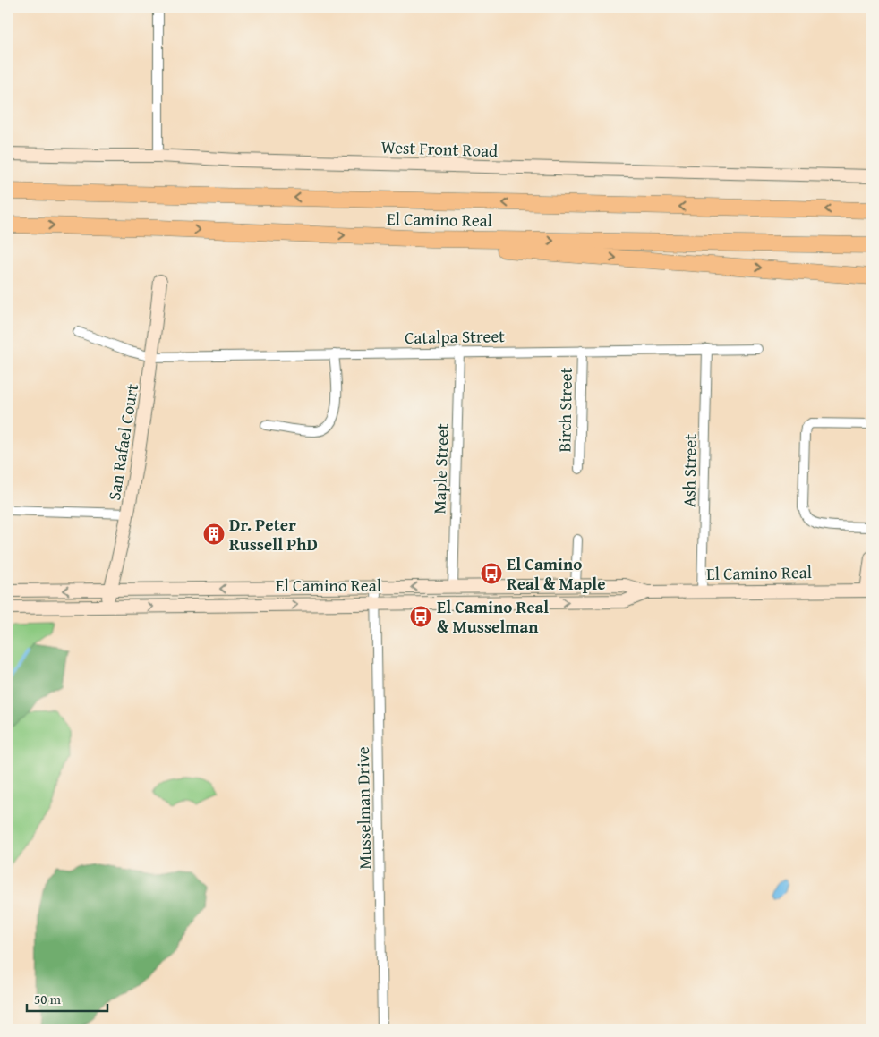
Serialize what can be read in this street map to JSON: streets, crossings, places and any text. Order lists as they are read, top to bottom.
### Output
{
  "streets": {
    "highway": ["El Camino Real"],
    "main road": ["West Front Road", "San Rafael Court"],
    "street": [
      "Catalpa Street",
      "Birch Street",
      "Maple Street",
      "Ash Street",
      "Musselman Drive"
    ]
  },
  "crossings": [
    ["El Camino Real", "San Rafael Court"],
    ["El Camino Real", "Maple Street"],
    ["El Camino Real", "Ash Street"],
    ["El Camino Real", "Musselman Drive"],
    ["Catalpa Street", "Birch Street"],
    ["Catalpa Street", "San Rafael Court"],
    ["Catalpa Street", "Maple Street"],
    ["Catalpa Street", "Ash Street"]
  ],
  "places": {
    "building": ["Dr. Peter Russell PhD"],
    "bus stop": ["El Camino Real & Maple", "El Camino Real & Musselman"]
  },
  "scale_bar": "50 m"
}
